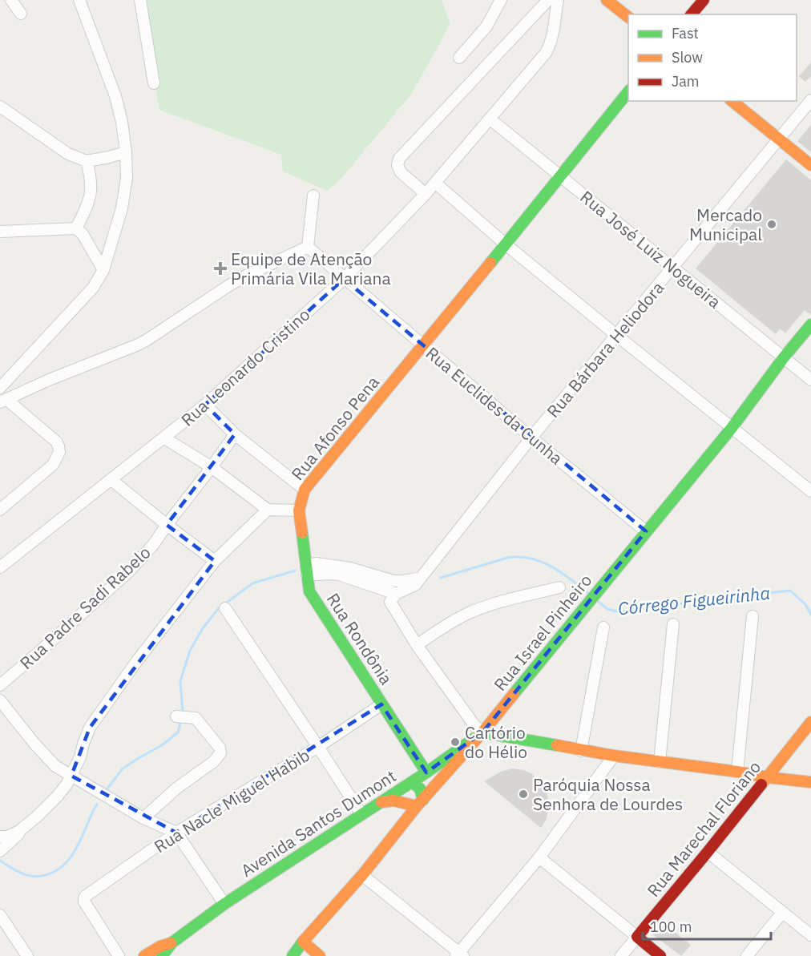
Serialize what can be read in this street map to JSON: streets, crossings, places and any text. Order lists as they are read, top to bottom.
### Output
{
  "streets": {
    "main road": [
      "Rua Afonso Pena",
      "Rua Israel Pinheiro",
      "Rua Rondônia",
      "Avenida Santos Dumont",
      "Rua Marechal Floriano"
    ],
    "street": [
      "Rua José Luiz Nogueira",
      "Rua Bárbara Heliodora",
      "Rua Leonardo Cristino",
      "Rua Euclides da Cunha",
      "Rua Padre Sadi Rabelo",
      "Rua Nacle Miguel Habib"
    ]
  },
  "crossings": [
    ["Rua José Luiz Nogueira", "Rua Bárbara Heliodora"],
    ["Rua José Luiz Nogueira", "Rua Leonardo Cristino"],
    ["Rua José Luiz Nogueira", "Rua Afonso Pena"],
    ["Rua José Luiz Nogueira", "Rua Israel Pinheiro"],
    ["Rua Bárbara Heliodora", "Rua Euclides da Cunha"],
    ["Rua Leonardo Cristino", "Rua Euclides da Cunha"],
    ["Rua Euclides da Cunha", "Rua Afonso Pena"],
    ["Rua Euclides da Cunha", "Rua Israel Pinheiro"],
    ["Rua Afonso Pena", "Rua Rondônia"],
    ["Rua Israel Pinheiro", "Avenida Santos Dumont"],
    ["Rua Rondônia", "Rua Nacle Miguel Habib"],
    ["Rua Rondônia", "Avenida Santos Dumont"]
  ],
  "water": ["Córrego Figueirinha"],
  "places": {
    "other": ["Mercado Municipal", "Cartório do Hélio", "Paróquia Nossa Senhora de Lourdes"],
    "health": ["Equipe de Atenção Primária Vila Mariana"]
  },
  "legend": ["Fast", "Slow", "Jam"],
  "scale_bar": "100 m"
}
